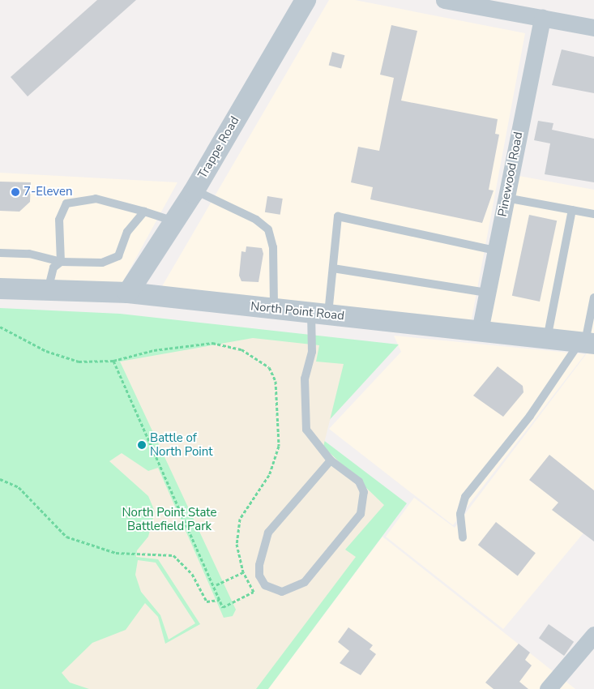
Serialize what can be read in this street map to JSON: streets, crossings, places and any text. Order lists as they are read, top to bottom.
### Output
{
  "streets": {
    "street": ["Trappe Road", "Pinewood Road", "North Point Road"]
  },
  "crossings": [
    ["Trappe Road", "North Point Road"],
    ["Pinewood Road", "North Point Road"]
  ],
  "parks": ["North Point State Battlefield Park"],
  "places": ["7-Eleven", "Battle of North Point"]
}
